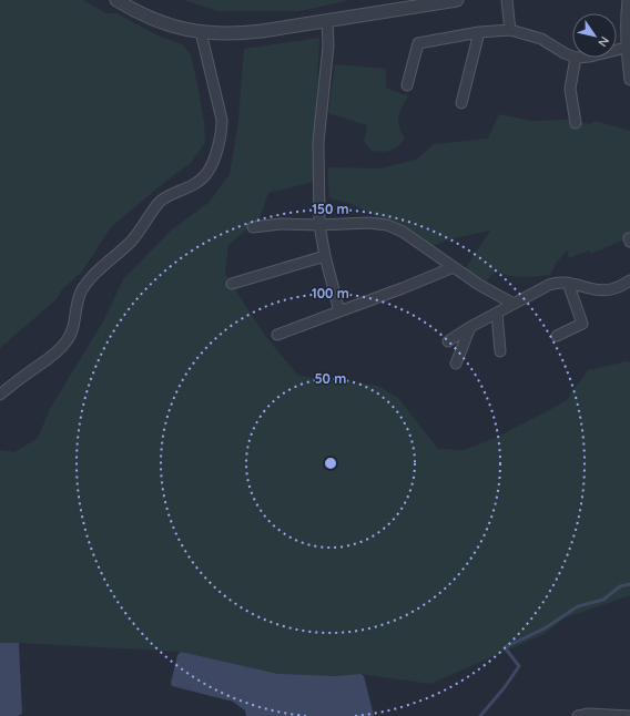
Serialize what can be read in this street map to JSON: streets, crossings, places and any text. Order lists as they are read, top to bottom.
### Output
{
  "north": "bottom right",
  "rings": ["150 m", "100 m", "50 m"]
}
